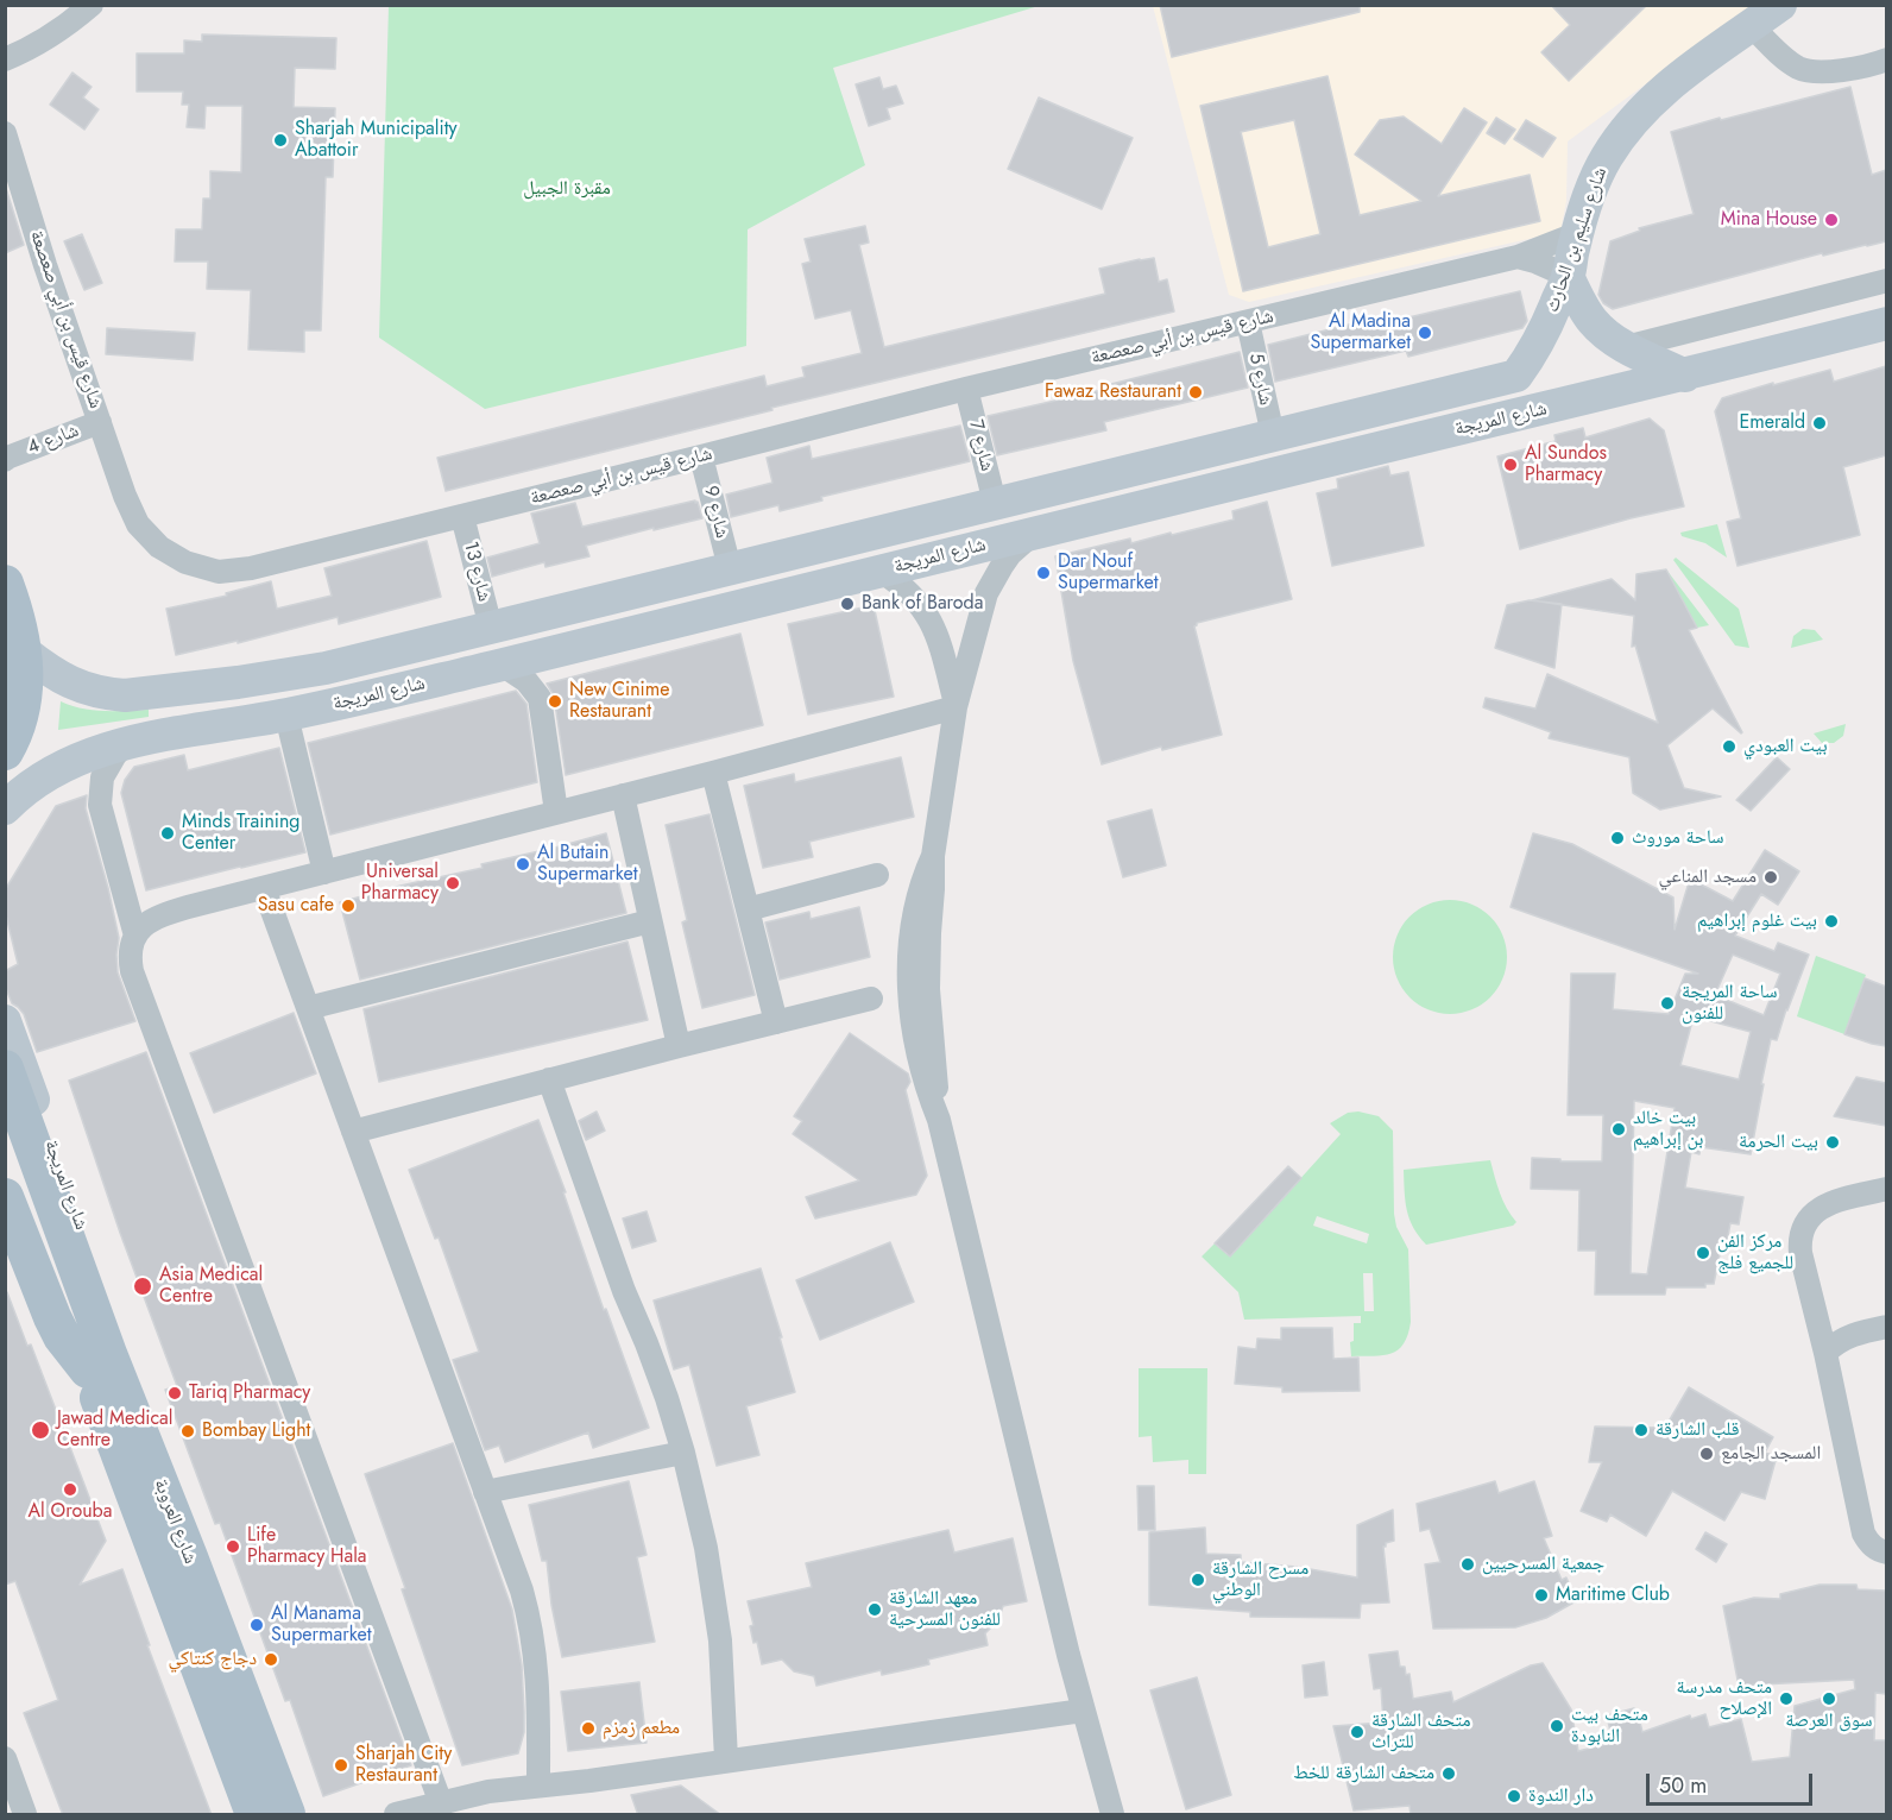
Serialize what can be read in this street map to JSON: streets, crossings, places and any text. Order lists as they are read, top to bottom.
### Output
{
  "streets": {
    "main road": ["شارع سليم بن الحارث", "شارع المريجة", "شارع العروبة"],
    "street": [
      "شارع قيس بن أبي صعصعة",
      "شارع 5",
      "شارع 4",
      "شارع 7",
      "شارع 9",
      "شارع 13"
    ]
  },
  "crossings": [
    ["شارع سليم بن الحارث", "شارع قيس بن أبي صعصعة"],
    ["شارع سليم بن الحارث", "شارع المريجة"],
    ["شارع قيس بن أبي صعصعة", "شارع 5"],
    ["شارع قيس بن أبي صعصعة", "شارع 4"],
    ["شارع قيس بن أبي صعصعة", "شارع 7"],
    ["شارع قيس بن أبي صعصعة", "شارع 9"],
    ["شارع قيس بن أبي صعصعة", "شارع 13"],
    ["شارع 5", "شارع المريجة"],
    ["شارع المريجة", "شارع 7"],
    ["شارع المريجة", "شارع 9"],
    ["شارع المريجة", "شارع 13"],
    ["شارع المريجة", "شارع العروبة"]
  ],
  "parks": ["مقبرة الجبيل"],
  "places": [
    "Sharjah Municipality Abattoir",
    "Mina House",
    "Al Madina Supermarket",
    "Fawaz Restaurant",
    "Emerald",
    "Al Sundos Pharmacy",
    "Dar Nouf Supermarket",
    "Bank of Baroda",
    "New Cinime Restaurant",
    "بيت العبودي",
    "Minds Training Center",
    "ساحة موروث",
    "Al Butain Supermarket",
    "مسجد المناعي",
    "Universal Pharmacy",
    "Sasu cafe",
    "بيت غلوم إبراهيم",
    "ساحة المريجة للفنون",
    "بيت خالد بن إبراهيم",
    "بيت الحرمة",
    "مركز الفن للجميع فلج",
    "Asia Medical Centre",
    "Tariq Pharmacy",
    "Jawad Medical Centre",
    "قلب الشارقة",
    "Bombay Light",
    "المسجد الجامع",
    "Al Orouba",
    "Life Pharmacy Hala",
    "جمعية المسرحيين",
    "مسرح الشارقة الوطني",
    "Maritime Club",
    "معهد الشارقة للفنون المسرحية",
    "Al Manama Supermarket",
    "دجاج كنتاكي",
    "متحف مدرسة الإصلاح",
    "سوق العرصة",
    "متحف بيت النابودة",
    "مطعم زمزم",
    "متحف الشارقة للتراث",
    "Sharjah City Restaurant",
    "متحف الشارقة للخط",
    "دار الندوة"
  ],
  "scale_bar": "50 m"
}
